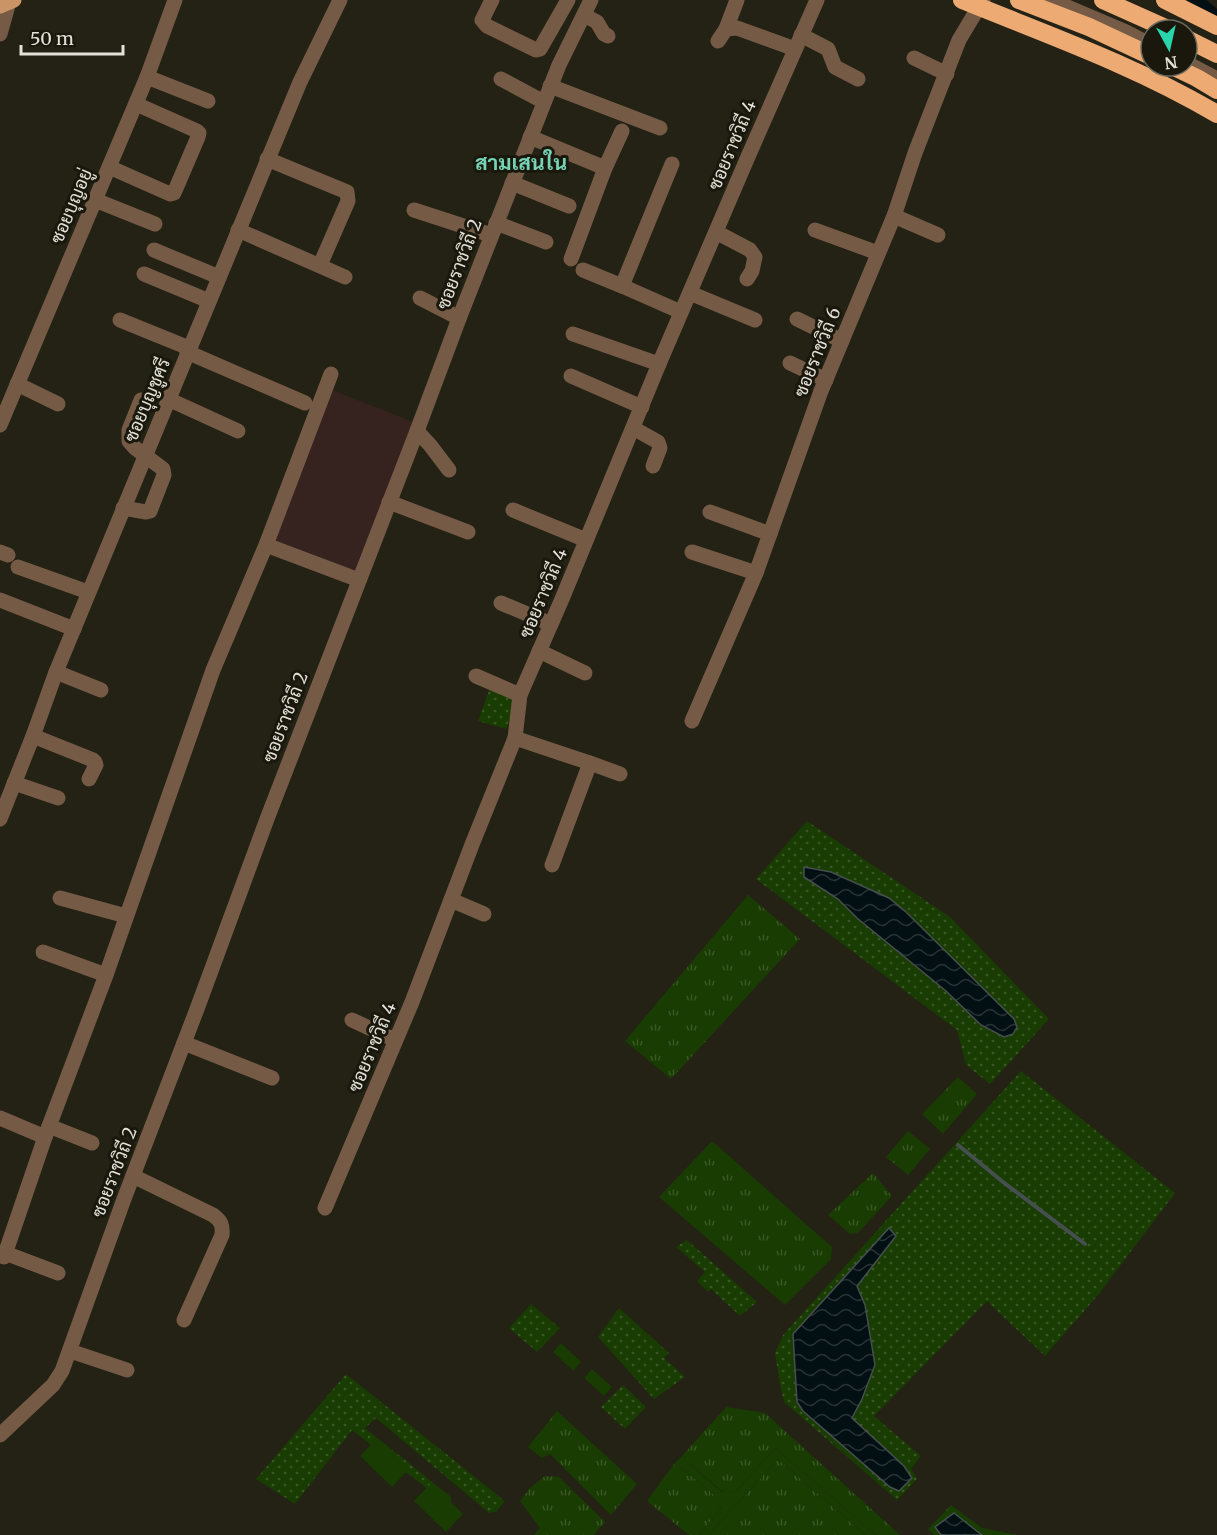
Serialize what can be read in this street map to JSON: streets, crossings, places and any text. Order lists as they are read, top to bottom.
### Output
{
  "streets": {
    "street": [
      "ซอยราชวิถี 4",
      "ซอยบุญอยู่",
      "ซอยราชวิถี 2",
      "ซอยราชวิถี 6",
      "ซอยบุญชูศรี"
    ]
  },
  "districts": ["สามเสนใน"],
  "scale_bar": "50 m",
  "north": "bottom"
}
